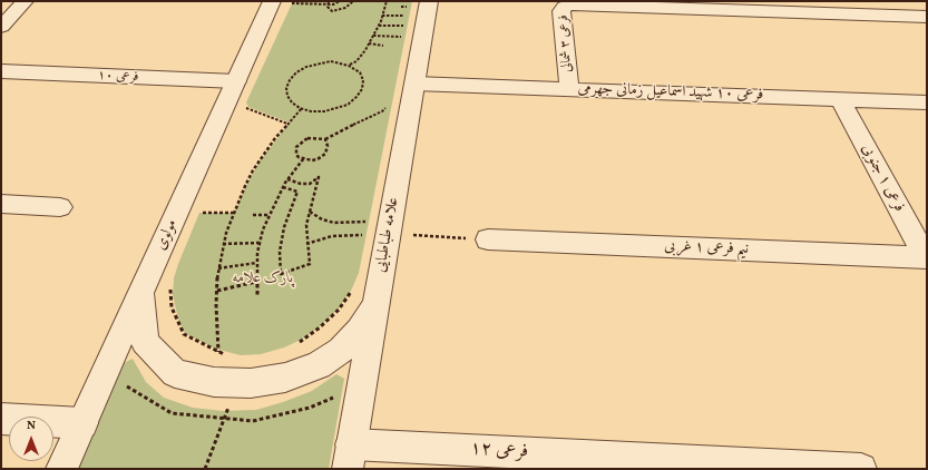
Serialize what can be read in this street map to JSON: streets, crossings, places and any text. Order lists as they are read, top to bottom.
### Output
{
  "streets": {
    "street": [
      "فرعی ۳ شمالی",
      "فرعی ۱۰",
      "فرعی ۱۰ شهید اسماعیل زمانی جهرمی",
      "فرعی ۱ جنوبی",
      "مولوی",
      "علامه طباطبایی",
      "نیم فرعی ۱ غربی",
      "فرعی ۱۲"
    ]
  },
  "crossings": [
    ["فرعی ۳ شمالی", "فرعی ۱۰ شهید اسماعیل زمانی جهرمی"],
    ["فرعی ۱۰", "مولوی"],
    ["فرعی ۱۰ شهید اسماعیل زمانی جهرمی", "فرعی ۱ جنوبی"],
    ["فرعی ۱۰ شهید اسماعیل زمانی جهرمی", "علامه طباطبایی"],
    ["فرعی ۱ جنوبی", "نیم فرعی ۱ غربی"],
    ["علامه طباطبایی", "فرعی ۱۲"]
  ],
  "parks": ["پارک علامه"],
  "north": "top"
}
